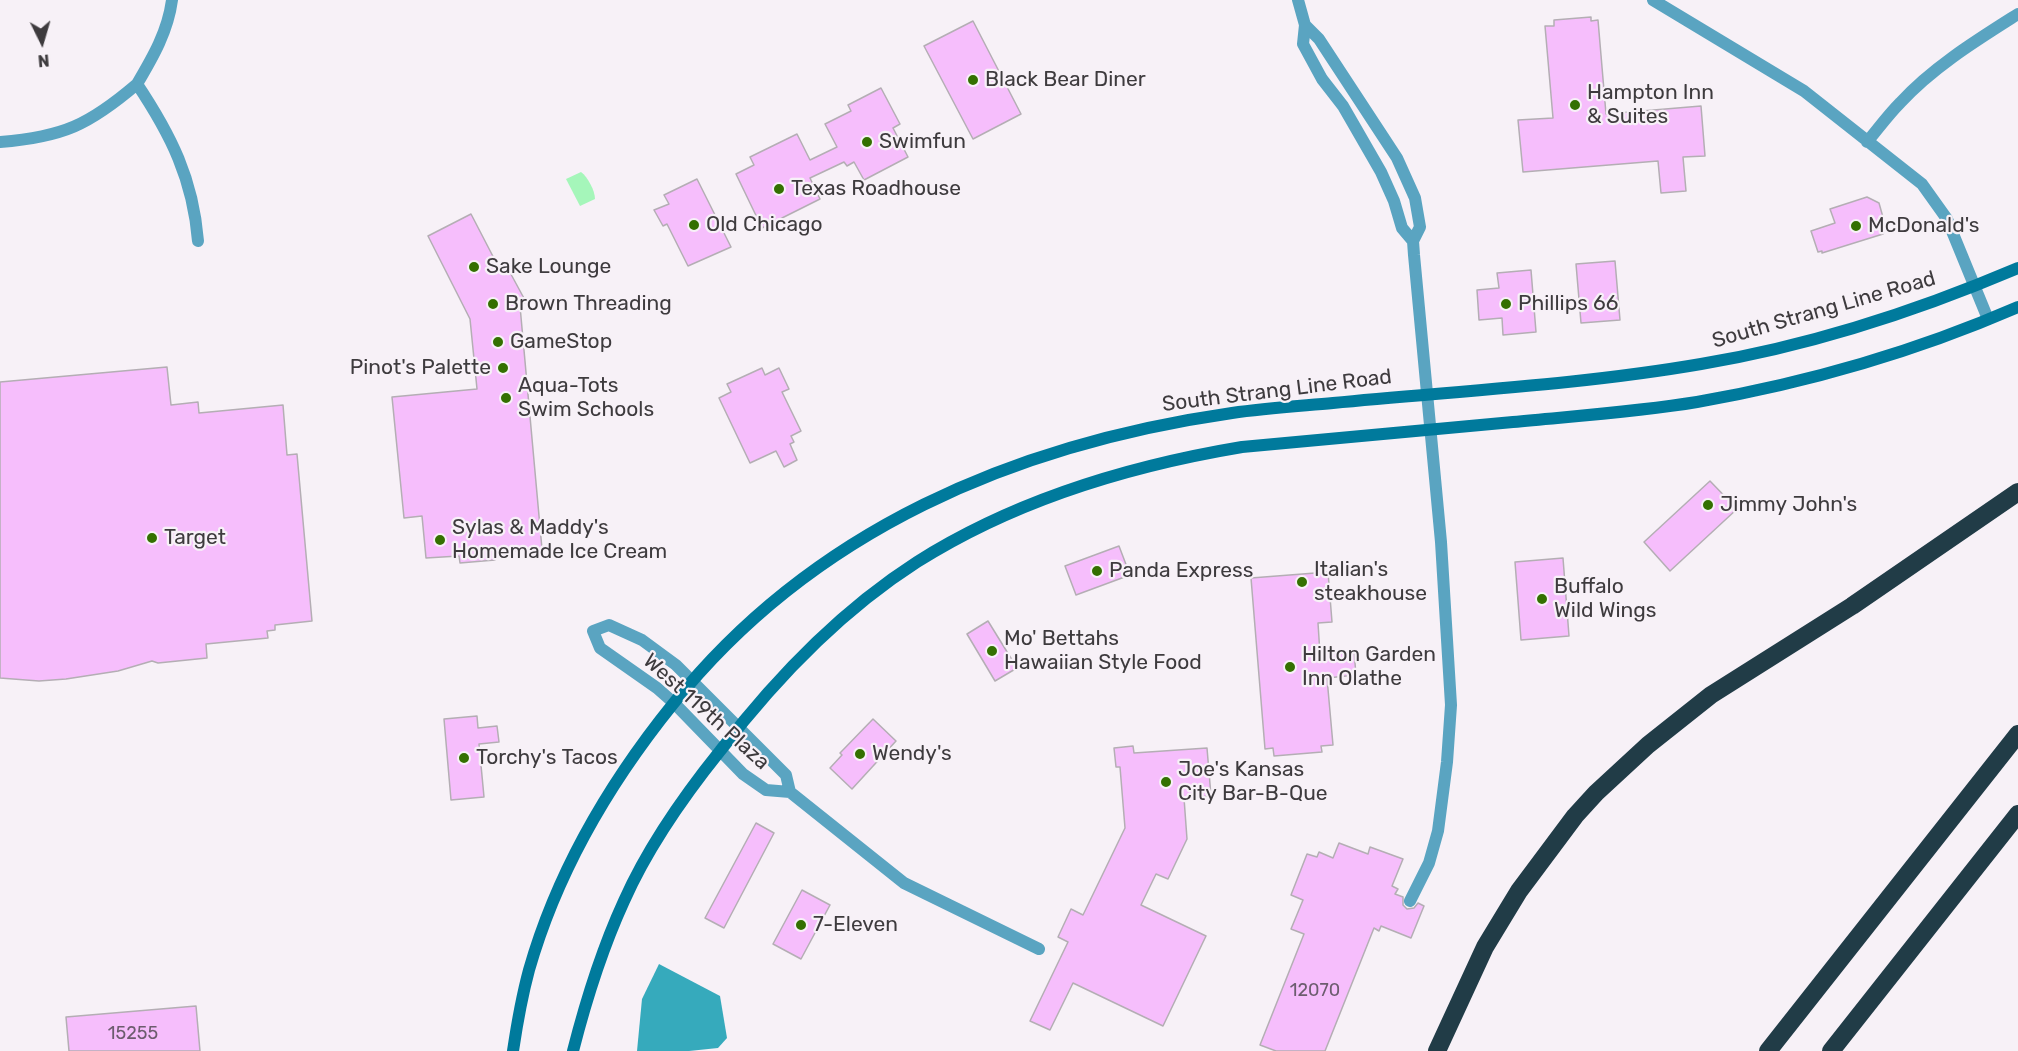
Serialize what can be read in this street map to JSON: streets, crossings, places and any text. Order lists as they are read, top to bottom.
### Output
{
  "streets": {
    "main road": ["South Strang Line Road"],
    "street": ["West 119th Plaza"]
  },
  "crossings": [
    ["South Strang Line Road", "West 119th Plaza"]
  ],
  "places": [
    "Black Bear Diner",
    "Hampton Inn & Suites",
    "Swimfun",
    "Texas Roadhouse",
    "Old Chicago",
    "McDonald's",
    "Sake Lounge",
    "Brown Threading",
    "Phillips 66",
    "GameStop",
    "Pinot's Palette",
    "Aqua-Tots Swim Schools",
    "Jimmy John's",
    "Target",
    "Sylas & Maddy's Homemade Ice Cream",
    "Panda Express",
    "Italian's steakhouse",
    "Buffalo Wild Wings",
    "Mo' Bettahs Hawaiian Style Food",
    "Hilton Garden Inn Olathe",
    "Wendy's",
    "Torchy's Tacos",
    "Joe's Kansas City Bar-B-Que",
    "7-Eleven"
  ],
  "house_numbers": ["12070", "15255"],
  "north": "bottom"
}
